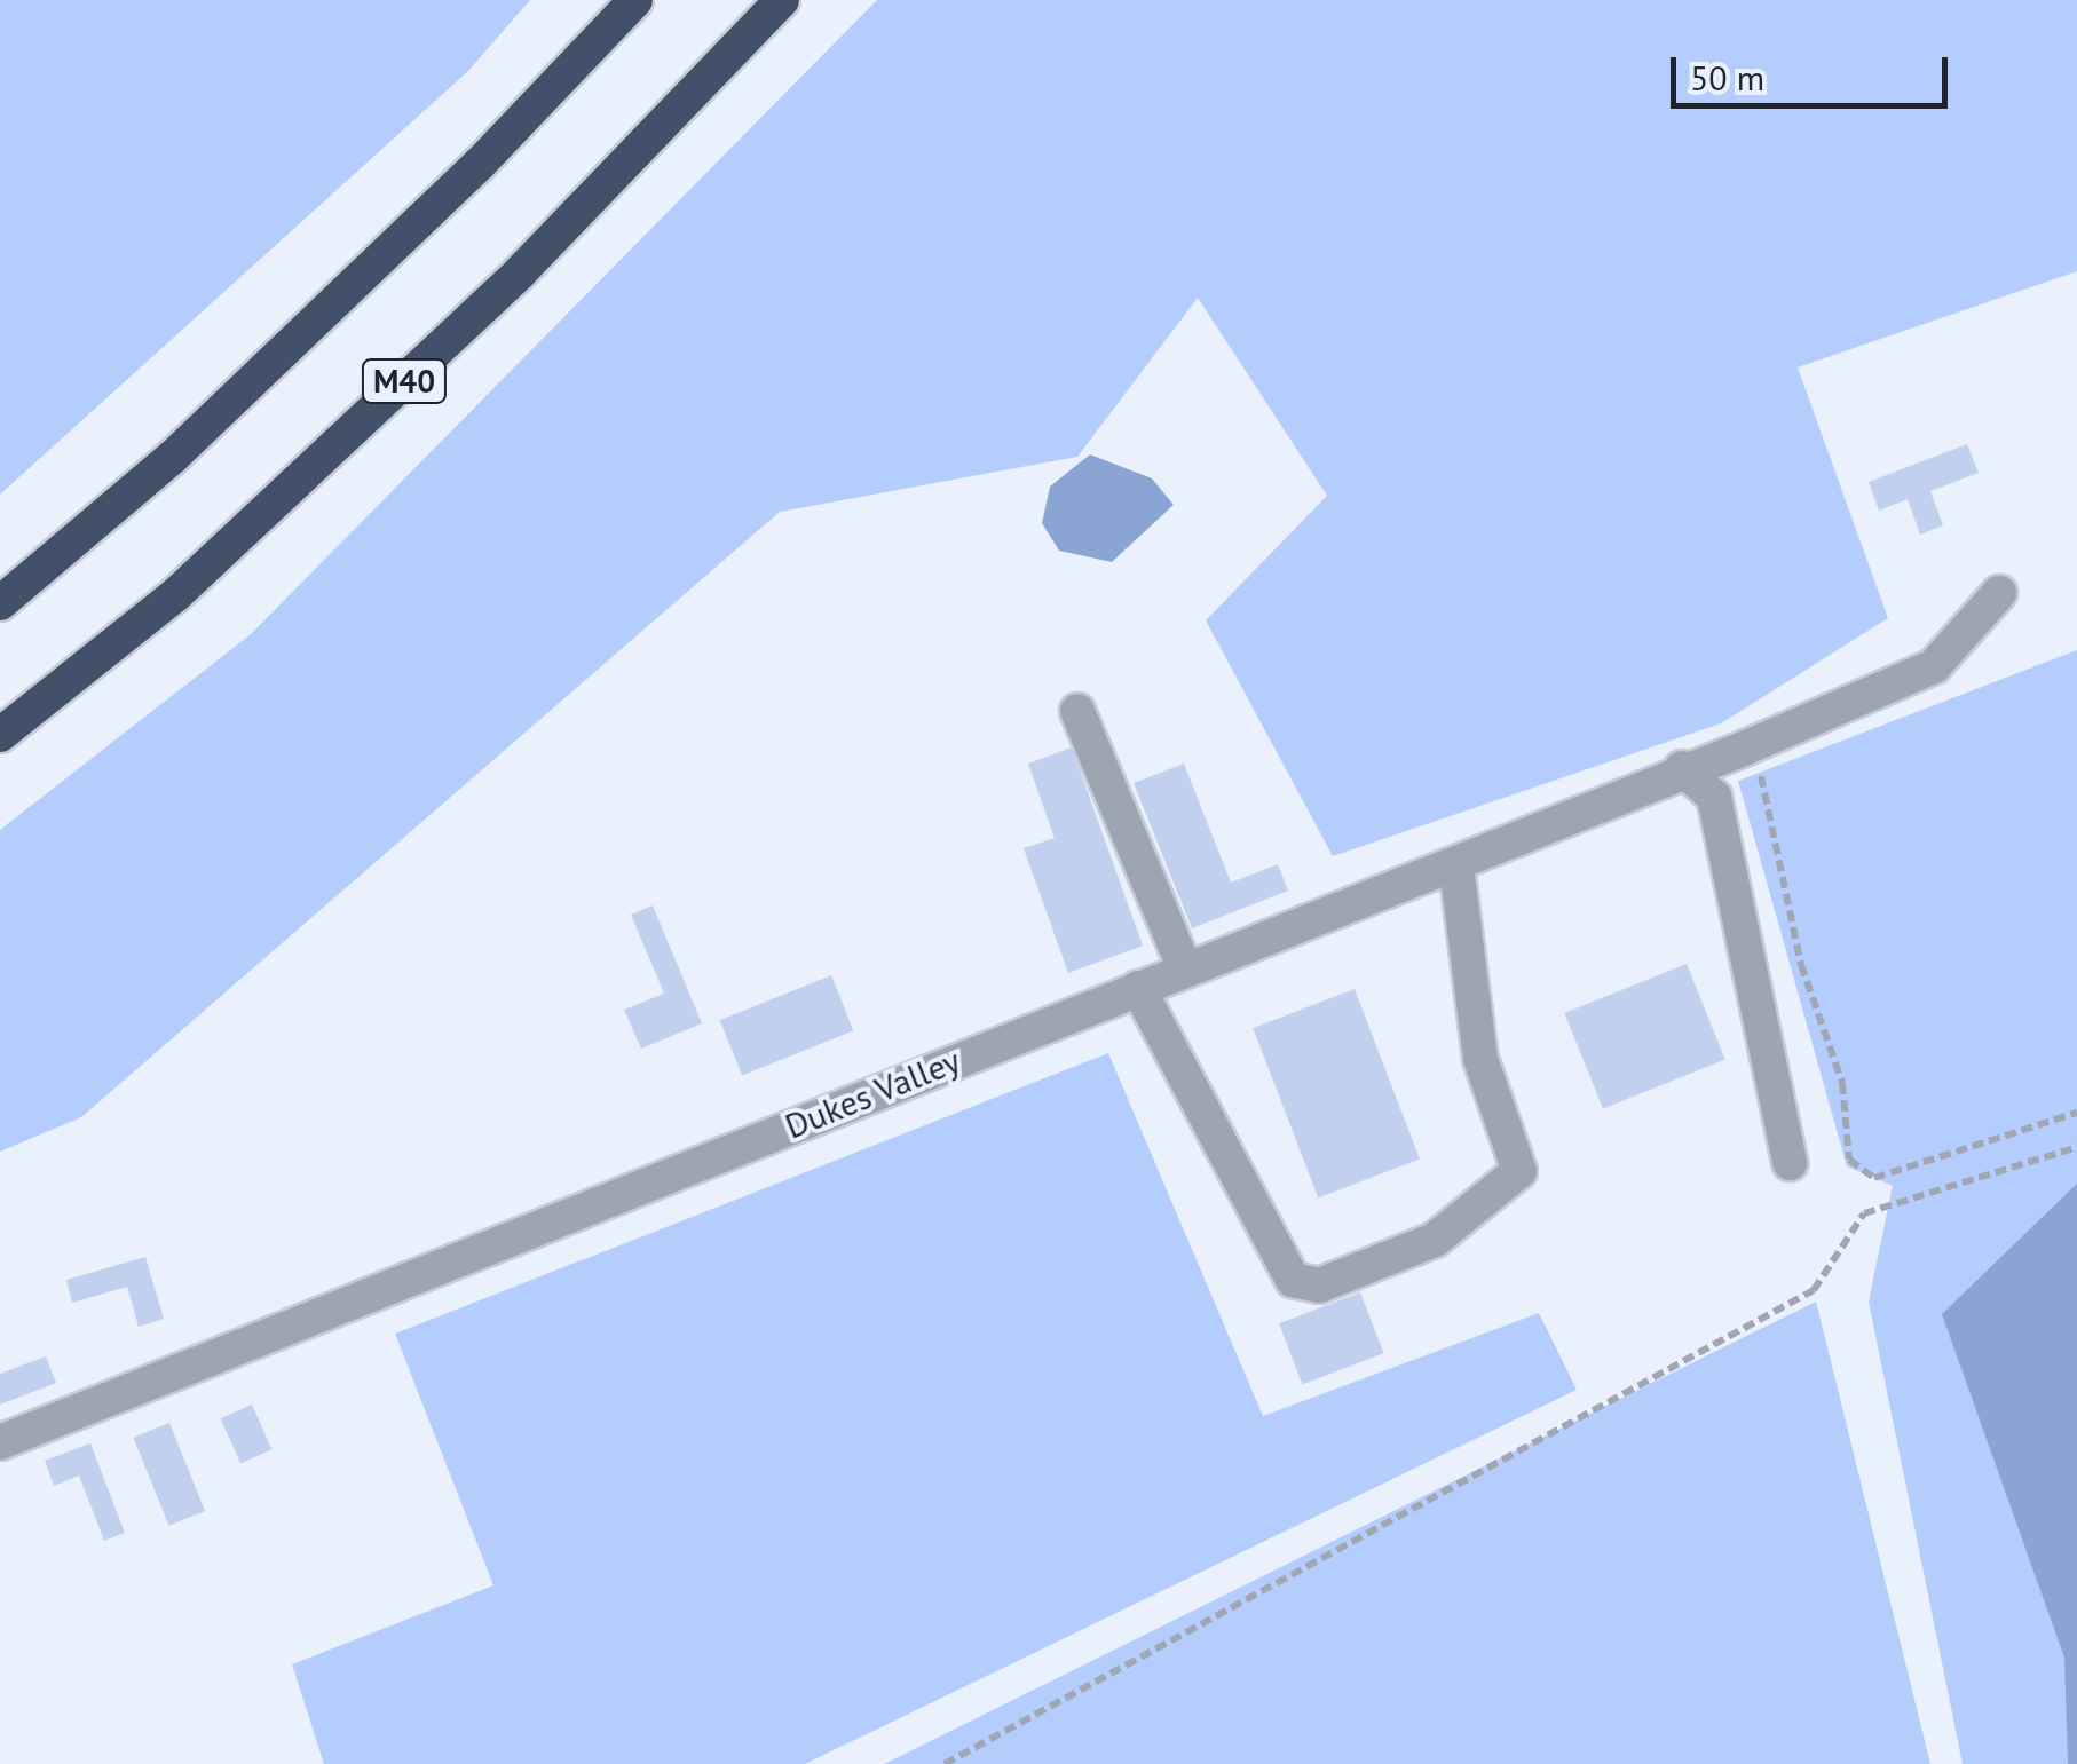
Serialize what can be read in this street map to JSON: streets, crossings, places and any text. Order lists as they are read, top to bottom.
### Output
{
  "streets": {
    "highway": ["M40"],
    "street": ["Dukes Valley"]
  },
  "scale_bar": "50 m"
}
